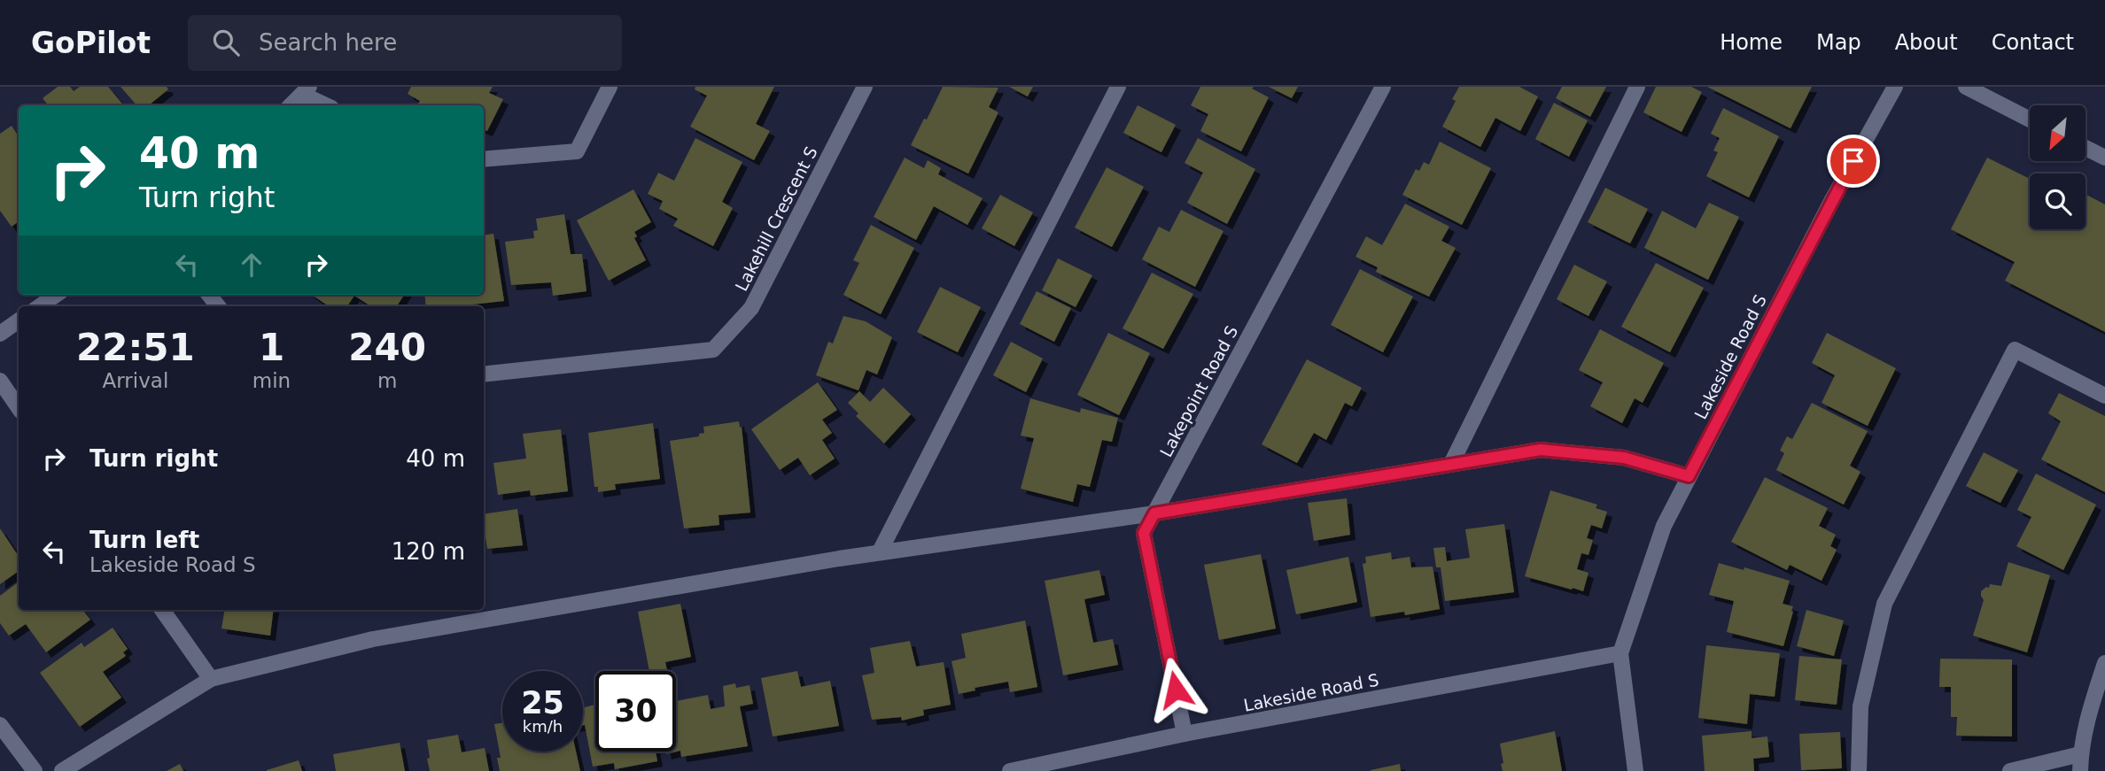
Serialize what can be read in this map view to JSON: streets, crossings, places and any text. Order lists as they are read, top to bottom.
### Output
{
  "streets": {
    "street": ["Lakehill Crescent S", "Lakeside Road S", "Lakepoint Road S"]
  },
  "crossings": [
    ["Lakeside Road S", "Lakepoint Road S"]
  ],
  "north": "bottom left",
  "page": {
    "header": "GoPilot",
    "search": "Search here",
    "nav": [
      "Home",
      "Map",
      "About",
      "Contact"
    ],
    "turn": ["40 m", "Turn right"],
    "eta": [
      "22:51",
      "Arrival",
      "1",
      "min",
      "240",
      "m"
    ],
    "list": [
      {
        "name": "Turn right",
        "value": "40 m"
      },
      {
        "name": "Turn left",
        "note": "Lakeside Road S",
        "value": "120 m"
      }
    ],
    "speed": "25 km/h",
    "limit": "30"
  }
}
